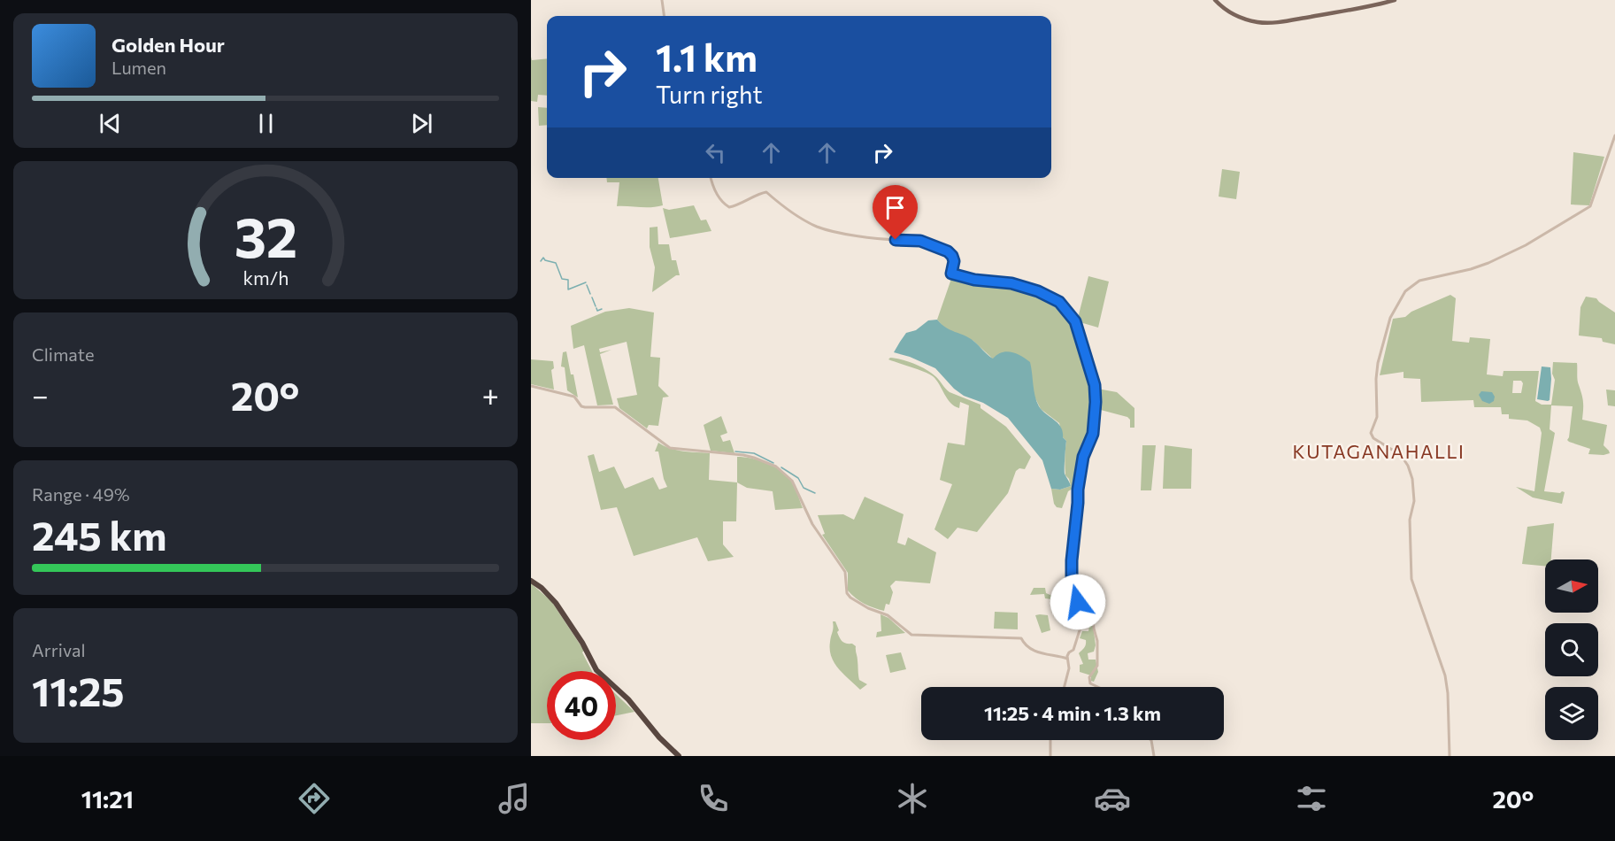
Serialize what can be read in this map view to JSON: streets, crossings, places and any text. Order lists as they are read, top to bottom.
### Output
{
  "districts": ["KUTAGANAHALLI"],
  "north": "right",
  "page": {
    "turn": ["1.1 km", "Turn right"],
    "song": ["Golden Hour", "Lumen"],
    "tile": [
      "Climate",
      ["Range · 49%", "245 km"],
      ["Arrival", "11:25"]
    ],
    "heat": ["−", "20°", "+"],
    "limit": "40",
    "trip": "11:25 · 4 min · 1.3 km",
    "tabs": ["11:21", "20°"],
    "gauge": ["32", "km/h"]
  }
}
